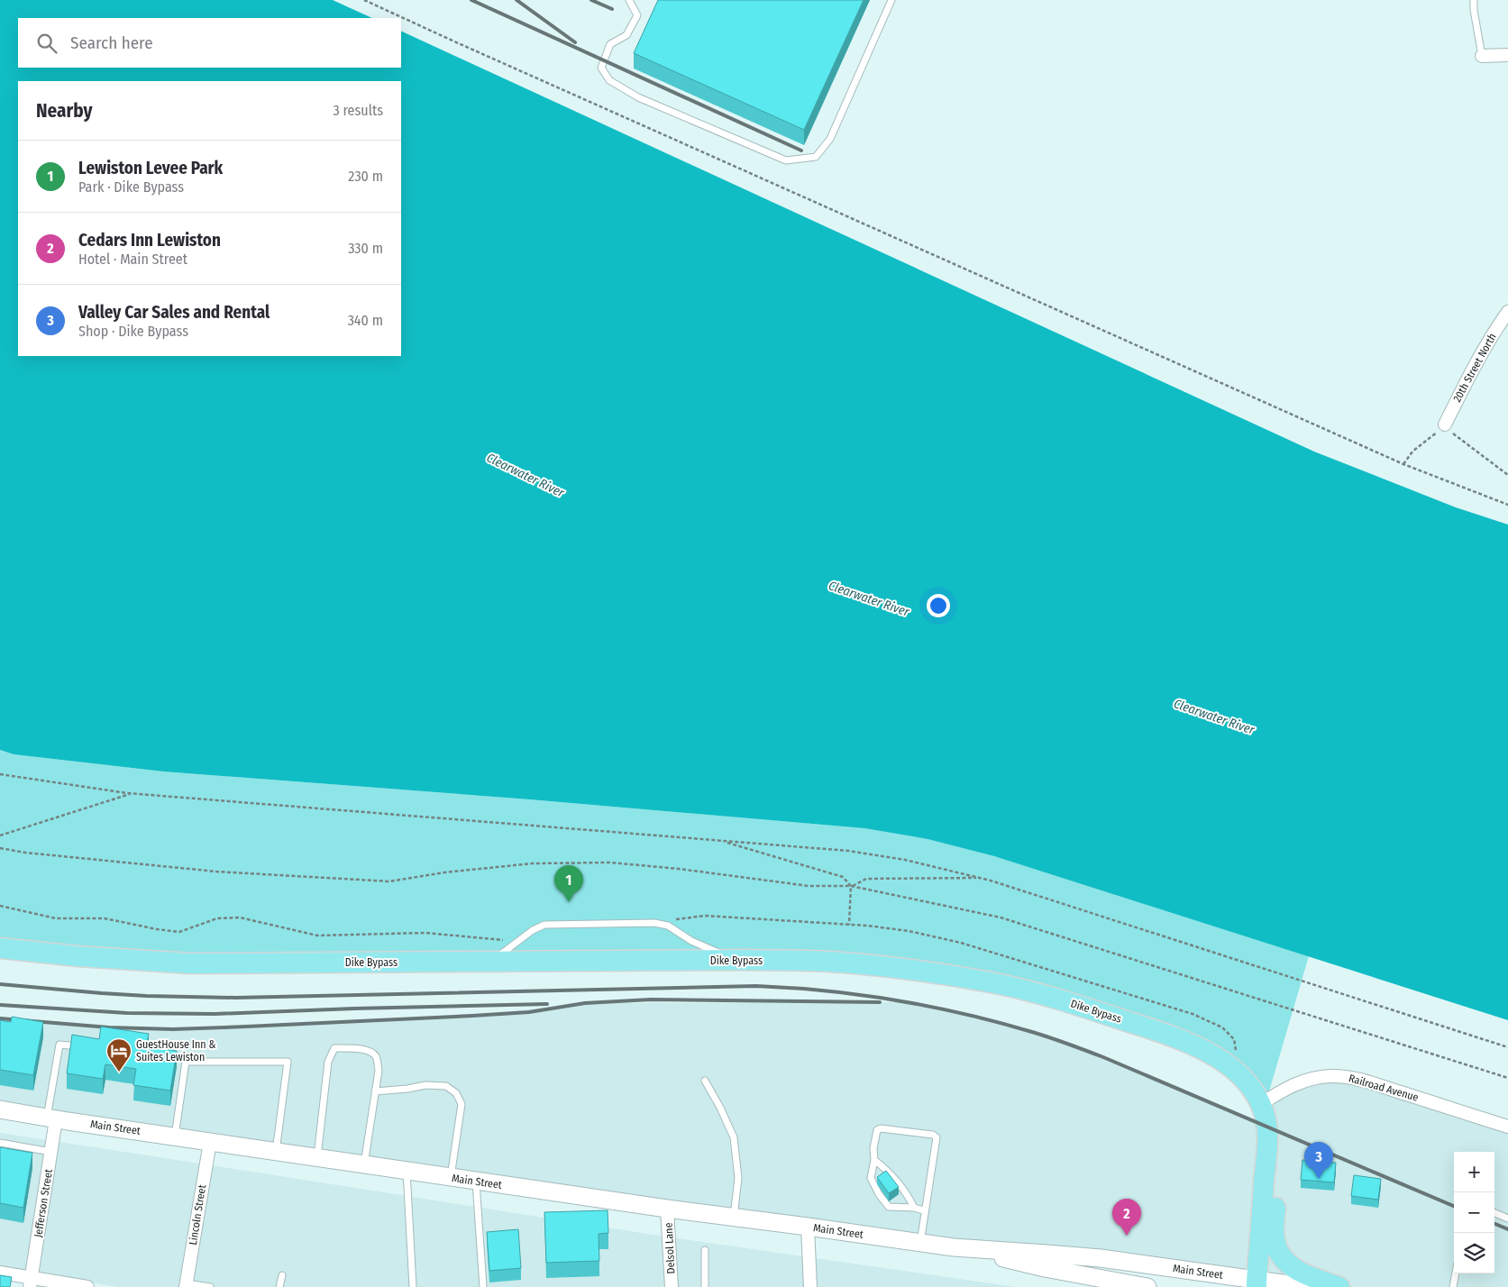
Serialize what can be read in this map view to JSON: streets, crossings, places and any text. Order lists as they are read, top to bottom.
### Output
{
  "streets": {
    "highway": ["Dike Bypass"],
    "main road": ["Main Street"],
    "street": [
      "20th Street North",
      "Railroad Avenue",
      "Jefferson Street",
      "Lincoln Street",
      "Delsol Lane"
    ]
  },
  "crossings": [
    ["Dike Bypass", "Railroad Avenue"],
    ["Dike Bypass", "Main Street"],
    ["Main Street", "Jefferson Street"],
    ["Main Street", "Lincoln Street"],
    ["Main Street", "Delsol Lane"]
  ],
  "water": ["Clearwater River"],
  "places": {
    "hotel": ["GuestHouse Inn & Suites Lewiston"]
  },
  "page": {
    "search": "Search here",
    "heading": ["Nearby", "3 results"],
    "list": [
      {
        "mark": "1",
        "name": "Lewiston Levee Park",
        "note": "Park · Dike Bypass",
        "value": "230 m"
      },
      {
        "mark": "2",
        "name": "Cedars Inn Lewiston",
        "note": "Hotel · Main Street",
        "value": "330 m"
      },
      {
        "mark": "3",
        "name": "Valley Car Sales and Rental",
        "note": "Shop · Dike Bypass",
        "value": "340 m"
      }
    ],
    "pins": ["1", "3", "2"],
    "map_buttons": ["+", "−"]
  }
}
